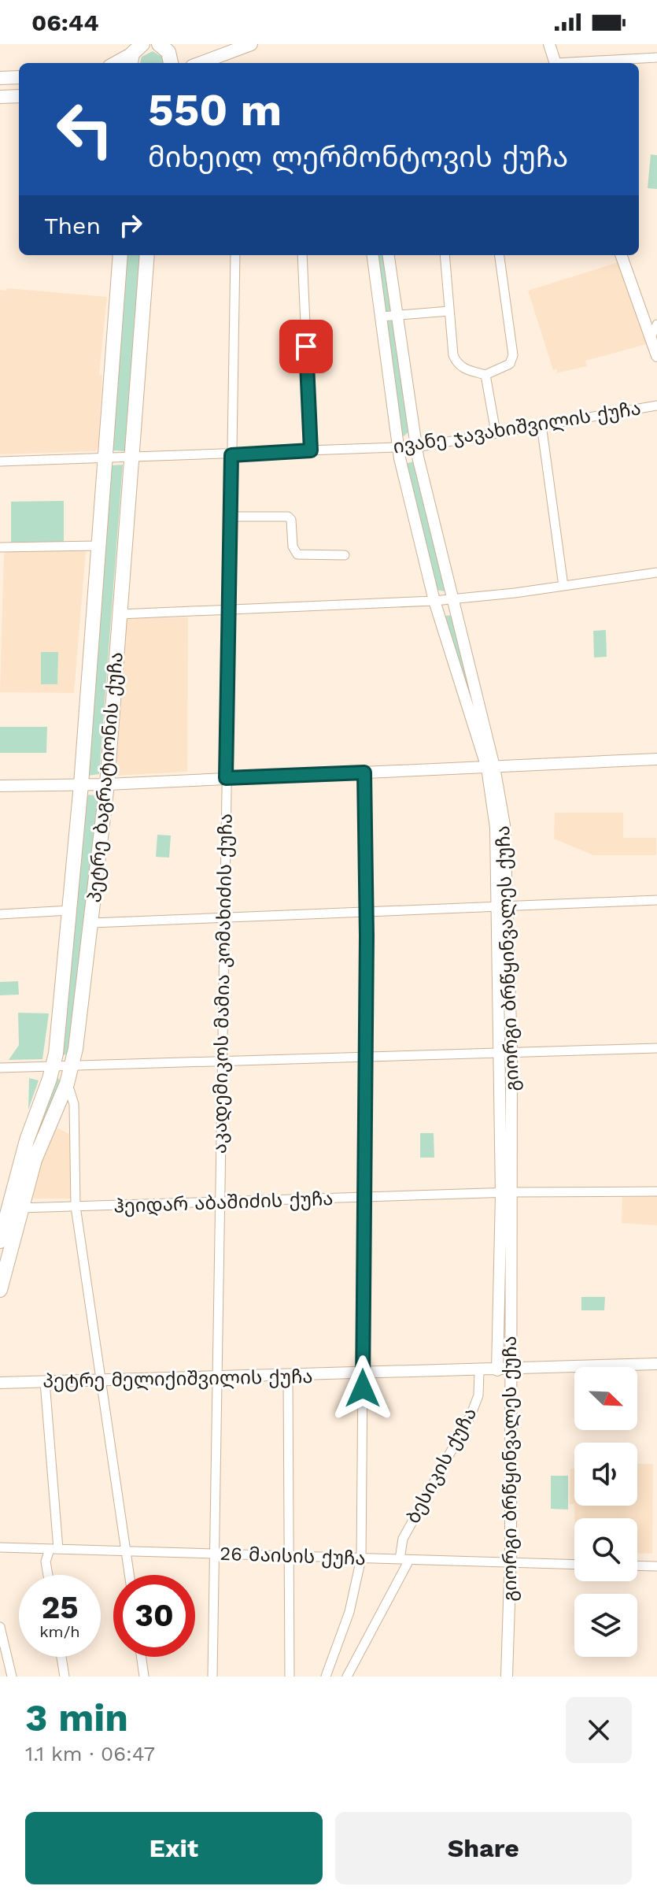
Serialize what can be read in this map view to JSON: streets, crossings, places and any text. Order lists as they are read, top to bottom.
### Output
{
  "streets": {
    "main road": ["პეტრე ბაგრატიონის ქუჩა"],
    "street": [
      "ივანე ჯავახიშვილის ქუჩა",
      "გიორგი ბრწყინვალეს ქუჩა",
      "აკადემიკოს მამია კომახიძის ქუჩა",
      "ჰეიდარ აბაშიძის ქუჩა",
      "პეტრე მელიქიშვილის ქუჩა",
      "ბესიკის ქუჩა",
      "26 მაისის ქუჩა"
    ]
  },
  "crossings": [
    ["ივანე ჯავახიშვილის ქუჩა", "პეტრე ბაგრატიონის ქუჩა"],
    ["ივანე ჯავახიშვილის ქუჩა", "გიორგი ბრწყინვალეს ქუჩა"],
    ["ივანე ჯავახიშვილის ქუჩა", "აკადემიკოს მამია კომახიძის ქუჩა"],
    ["პეტრე ბაგრატიონის ქუჩა", "ჰეიდარ აბაშიძის ქუჩა"],
    ["გიორგი ბრწყინვალეს ქუჩა", "ჰეიდარ აბაშიძის ქუჩა"],
    ["გიორგი ბრწყინვალეს ქუჩა", "პეტრე მელიქიშვილის ქუჩა"],
    ["გიორგი ბრწყინვალეს ქუჩა", "26 მაისის ქუჩა"],
    ["აკადემიკოს მამია კომახიძის ქუჩა", "ჰეიდარ აბაშიძის ქუჩა"],
    ["აკადემიკოს მამია კომახიძის ქუჩა", "პეტრე მელიქიშვილის ქუჩა"],
    ["აკადემიკოს მამია კომახიძის ქუჩა", "26 მაისის ქუჩა"],
    ["პეტრე მელიქიშვილის ქუჩა", "ბესიკის ქუჩა"],
    ["ბესიკის ქუჩა", "26 მაისის ქუჩა"]
  ],
  "north": "bottom right",
  "page": {
    "status": "06:44",
    "turn": ["550 m", "მიხეილ ლერმონტოვის ქუჩა"],
    "then": "Then",
    "speed": "25 km/h",
    "limit": "30",
    "heading": ["3 min", "1.1 km · 06:47"],
    "buttons": ["Exit", "Share"]
  }
}
